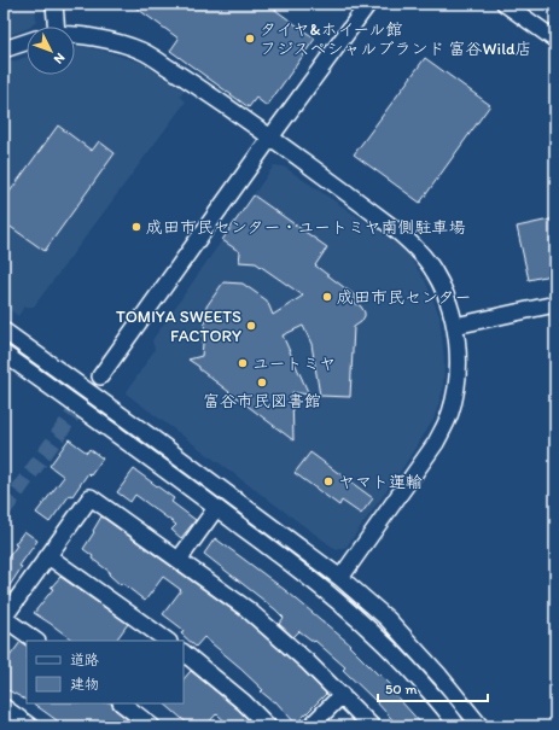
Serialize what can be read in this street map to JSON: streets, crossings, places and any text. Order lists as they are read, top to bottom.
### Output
{
  "places": [
    "タイヤ&ホイール館 フジスペシャルブランド 富谷Wild店",
    "成田市民センター・ユートミヤ南側駐車場",
    "成田市民センター",
    "TOMIYA SWEETS FACTORY",
    "ユートミヤ",
    "富谷市民図書館",
    "ヤマト運輸"
  ],
  "legend": ["道路", "建物"],
  "scale_bar": "50 m",
  "north": "bottom right"
}
